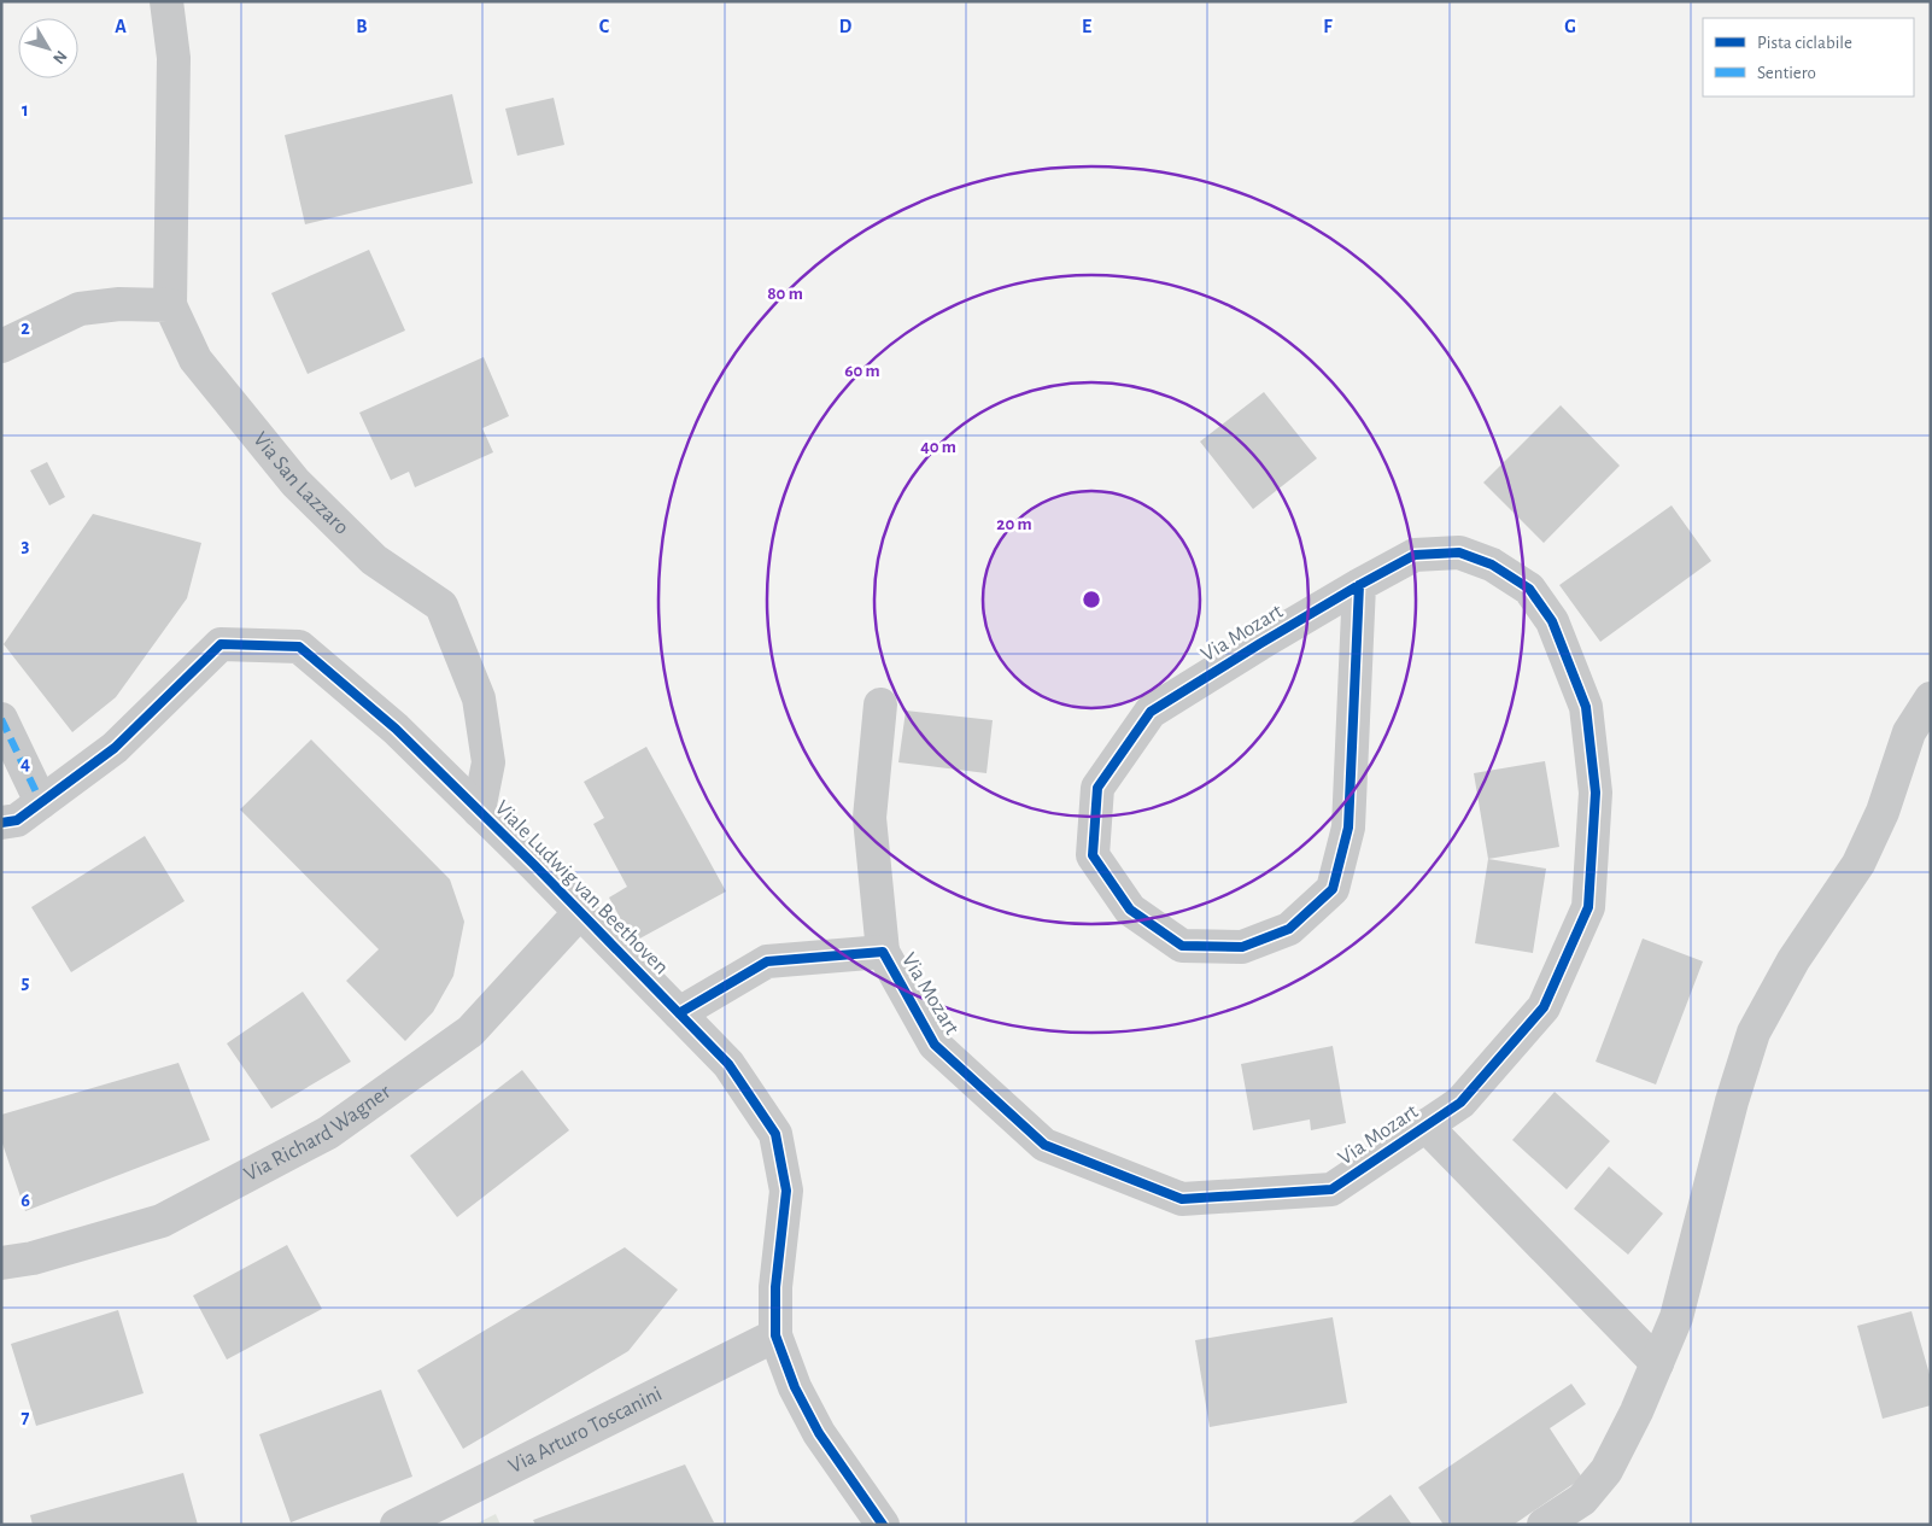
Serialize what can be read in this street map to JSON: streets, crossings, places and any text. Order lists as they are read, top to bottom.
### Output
{
  "streets": {
    "street": [
      "Via San Lazzaro",
      "Via Mozart",
      "Viale Ludwig van Beethoven",
      "Via Richard Wagner",
      "Via Arturo Toscanini"
    ]
  },
  "crossings": [
    ["Via San Lazzaro", "Viale Ludwig van Beethoven"],
    ["Via Mozart", "Viale Ludwig van Beethoven"],
    ["Viale Ludwig van Beethoven", "Via Richard Wagner"],
    ["Viale Ludwig van Beethoven", "Via Arturo Toscanini"]
  ],
  "legend": ["Pista ciclabile", "Sentiero"],
  "north": "bottom right",
  "grid": {
    "columns": [
      "A",
      "B",
      "C",
      "D",
      "E",
      "F",
      "G"
    ],
    "rows": [
      "1",
      "2",
      "3",
      "4",
      "5",
      "6",
      "7"
    ]
  },
  "rings": [
    "80 m",
    "60 m",
    "40 m",
    "20 m"
  ]
}
